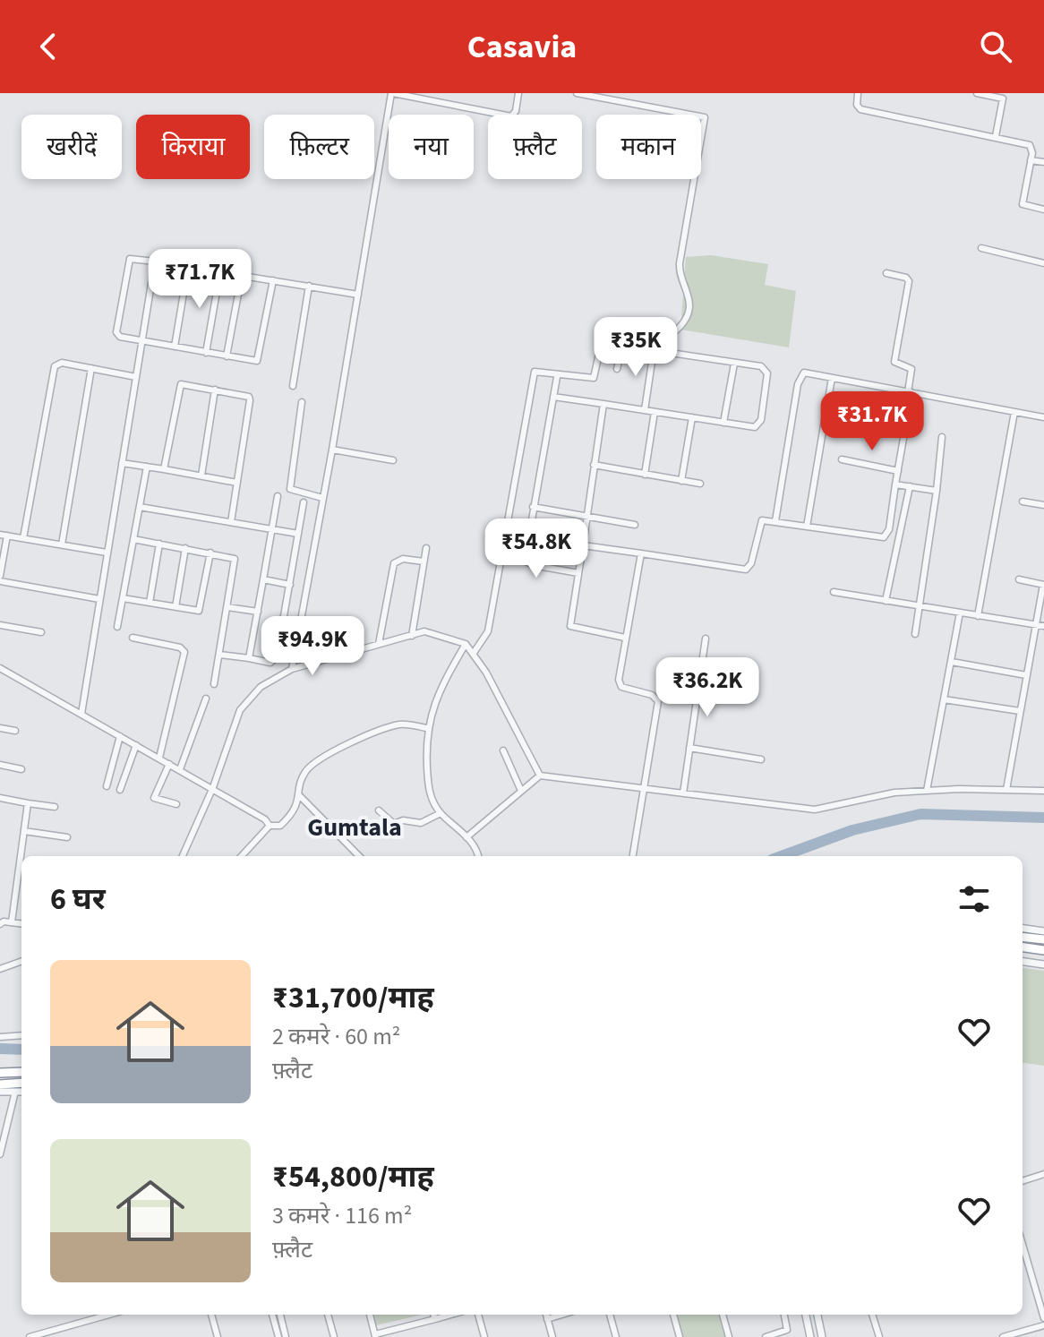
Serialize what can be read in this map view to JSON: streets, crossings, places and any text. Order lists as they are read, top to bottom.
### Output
{
  "districts": ["Gumtala"],
  "page": {
    "header": "Casavia",
    "chip": [
      "खरीदें",
      "किराया",
      "फ़िल्टर",
      "नया",
      "फ़्लैट",
      "मकान"
    ],
    "price": [
      "₹71.7K",
      "₹35K",
      "₹31.7K",
      "₹54.8K",
      "₹94.9K",
      "₹36.2K"
    ],
    "heading": "6 घर",
    "list": [
      {
        "name": "₹31,700/माह",
        "note": "2 कमरे · 60 m² · फ़्लैट"
      },
      {
        "name": "₹54,800/माह",
        "note": "3 कमरे · 116 m² · फ़्लैट"
      }
    ]
  }
}
